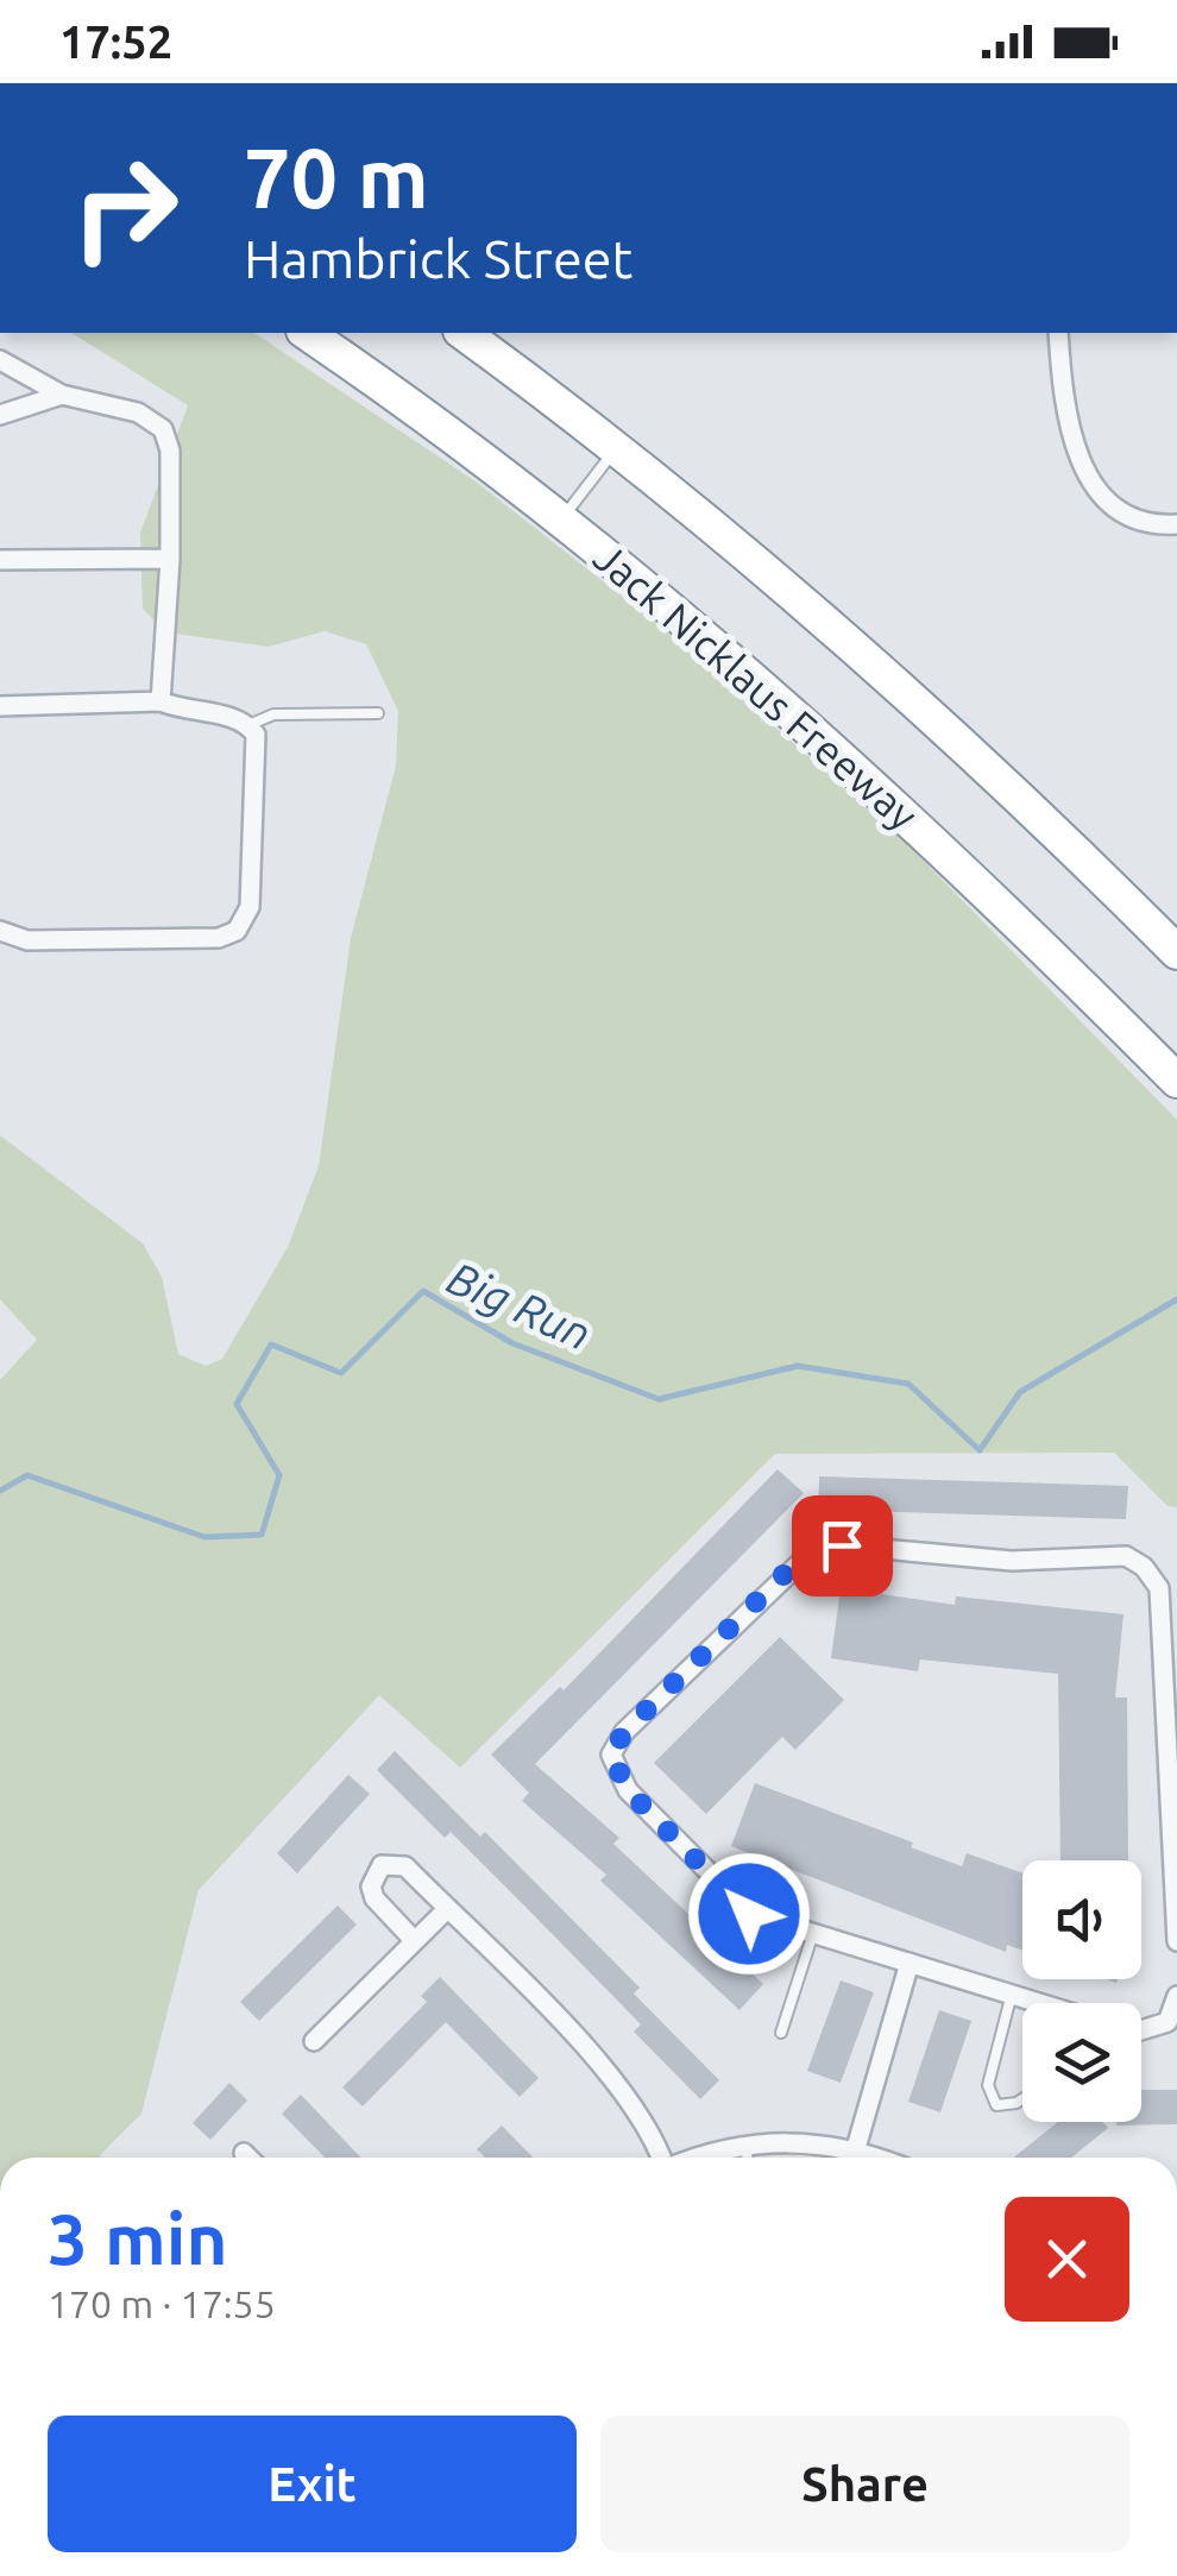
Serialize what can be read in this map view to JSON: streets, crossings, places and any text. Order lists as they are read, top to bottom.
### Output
{
  "streets": {
    "highway": ["Jack Nicklaus Freeway"]
  },
  "water": ["Big Run"],
  "page": {
    "status": "17:52",
    "turn": ["70 m", "Hambrick Street"],
    "heading": ["3 min", "170 m · 17:55"],
    "buttons": ["Exit", "Share"]
  }
}
